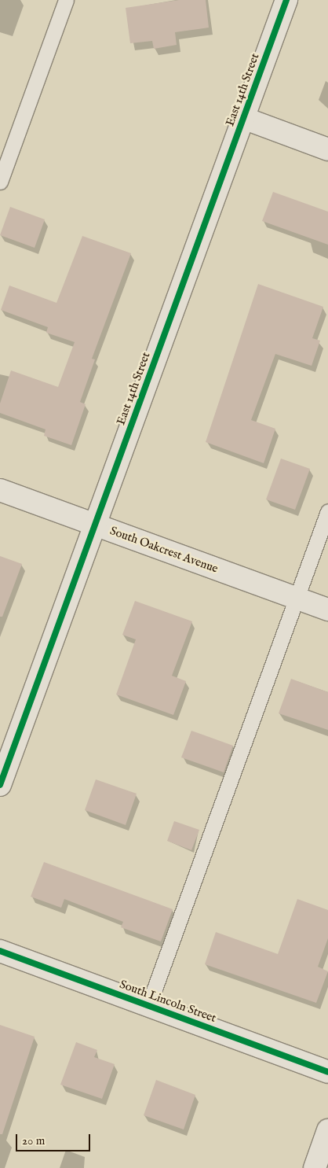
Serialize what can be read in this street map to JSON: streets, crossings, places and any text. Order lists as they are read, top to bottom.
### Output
{
  "streets": {
    "street": ["East 14th Street", "South Oakcrest Avenue", "South Lincoln Street"]
  },
  "crossings": [
    ["East 14th Street", "South Oakcrest Avenue"]
  ],
  "scale_bar": "20 m"
}
